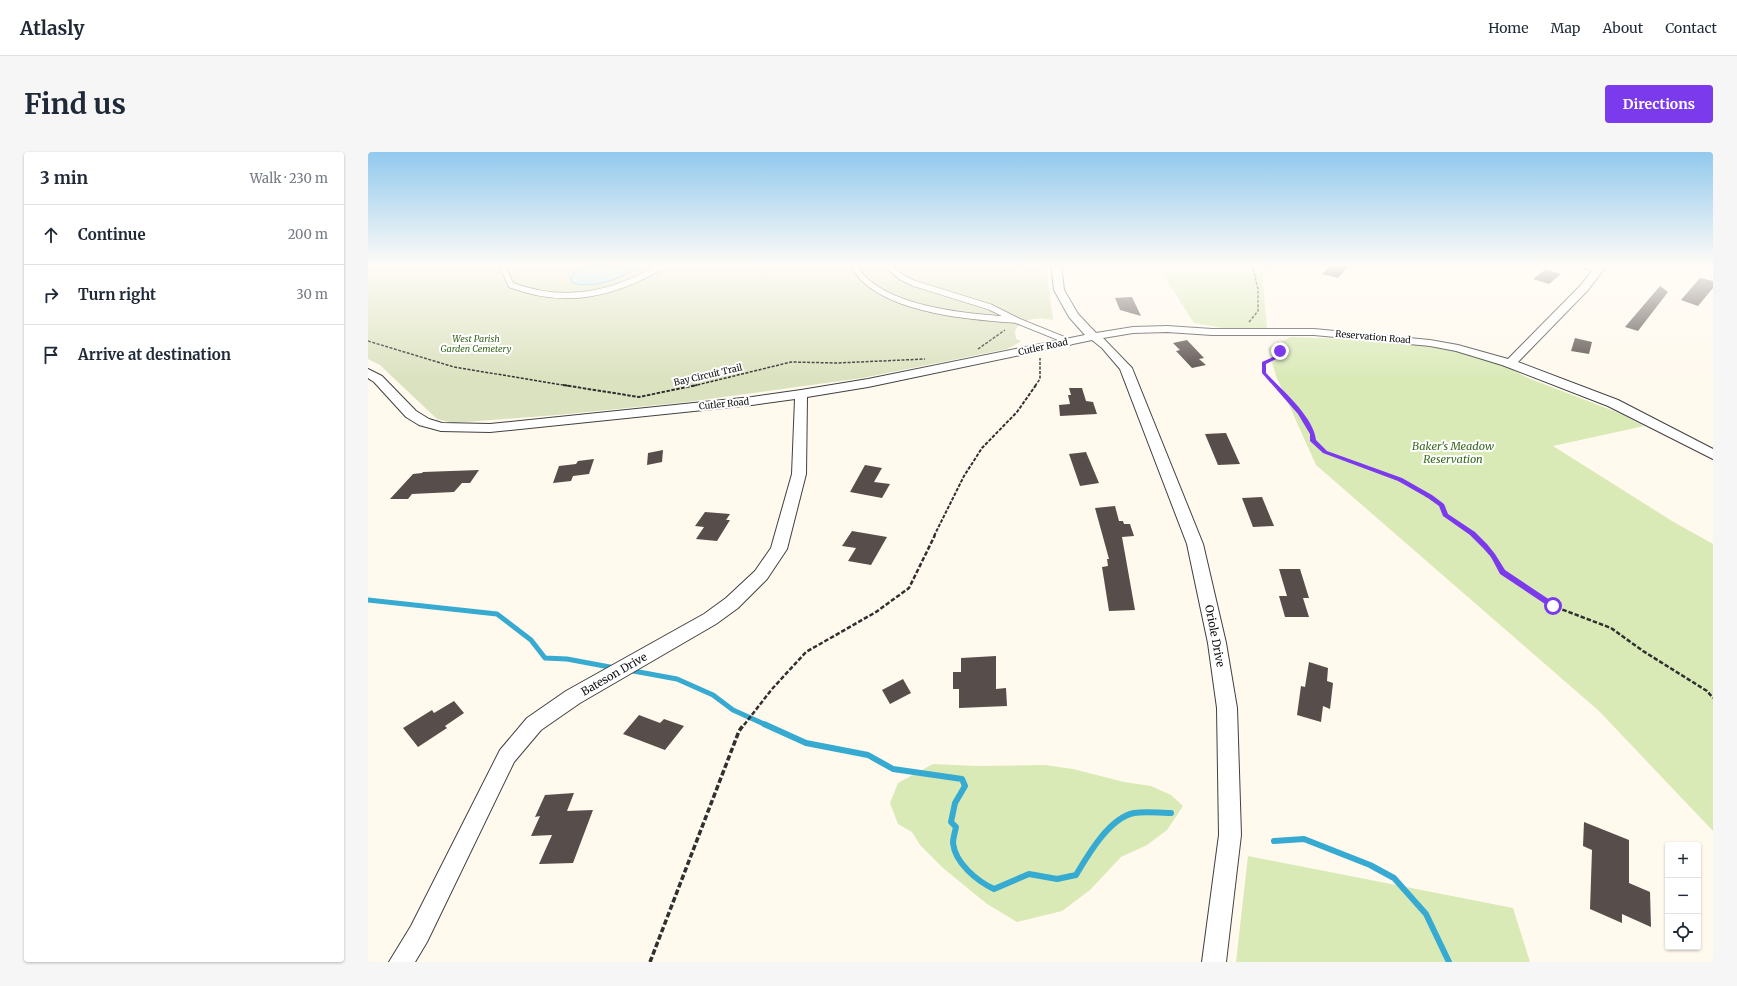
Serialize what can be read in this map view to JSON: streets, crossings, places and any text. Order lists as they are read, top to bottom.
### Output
{
  "streets": {
    "street": [
      "Reservation Road",
      "Cutler Road",
      "Oriole Drive",
      "Bateson Drive"
    ],
    "path": ["Bay Circuit Trail"]
  },
  "crossings": [
    ["Reservation Road", "Cutler Road"],
    ["Reservation Road", "Oriole Drive"],
    ["Cutler Road", "Oriole Drive"],
    ["Cutler Road", "Bateson Drive"]
  ],
  "parks": ["West Parish Garden Cemetery", "Baker's Meadow Reservation"],
  "page": {
    "header": "Atlasly",
    "nav": [
      "Home",
      "Map",
      "About",
      "Contact"
    ],
    "buttons": "Directions",
    "title": "Find us",
    "heading": ["3 min", "Walk · 230 m"],
    "list": [
      ["Continue", "200 m"],
      ["Turn right", "30 m"],
      "Arrive at destination"
    ],
    "map_buttons": ["+", "−"]
  }
}
